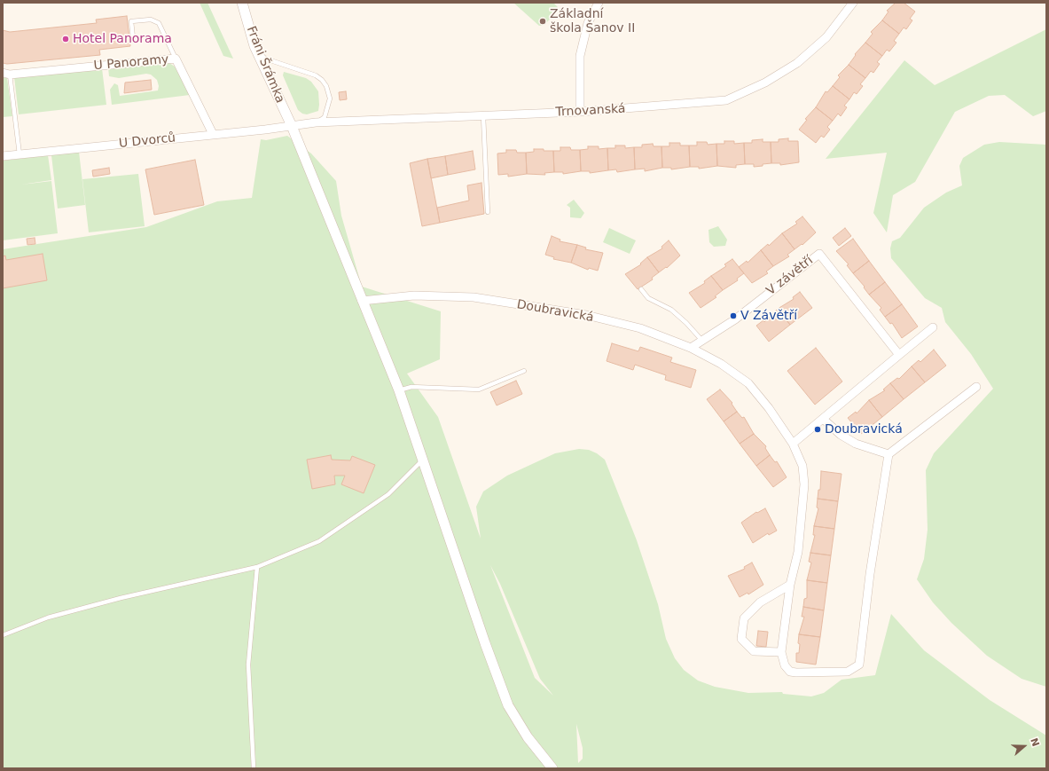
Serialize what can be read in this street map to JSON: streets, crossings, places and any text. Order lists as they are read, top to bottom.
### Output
{
  "streets": {
    "street": [
      "U Panoramy",
      "Fráni Šrámka",
      "Trnovanská",
      "U Dvorců",
      "V závětří",
      "Doubravická"
    ]
  },
  "crossings": [
    ["U Panoramy", "U Dvorců"],
    ["Fráni Šrámka", "Trnovanská"],
    ["Fráni Šrámka", "U Dvorců"],
    ["Fráni Šrámka", "Doubravická"],
    ["Trnovanská", "U Dvorců"],
    ["V závětří", "Doubravická"]
  ],
  "places": [
    "Základní škola Šanov II",
    "Hotel Panorama",
    "V Závětří",
    "Doubravická"
  ],
  "north": "right"
}
